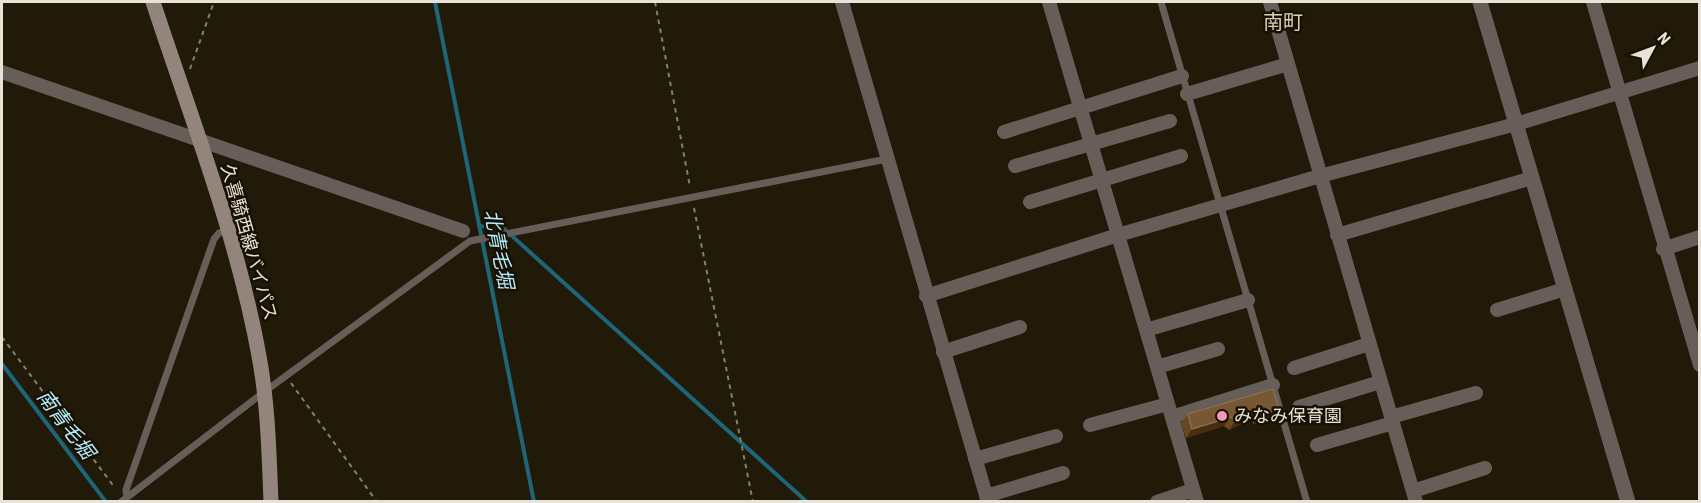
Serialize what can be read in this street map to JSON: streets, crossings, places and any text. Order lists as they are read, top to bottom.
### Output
{
  "streets": {
    "main road": ["久喜騎西線バイパス"]
  },
  "districts": ["南町"],
  "water": ["北青毛堀", "南青毛堀"],
  "places": ["みなみ保育園"],
  "north": "top right"
}
